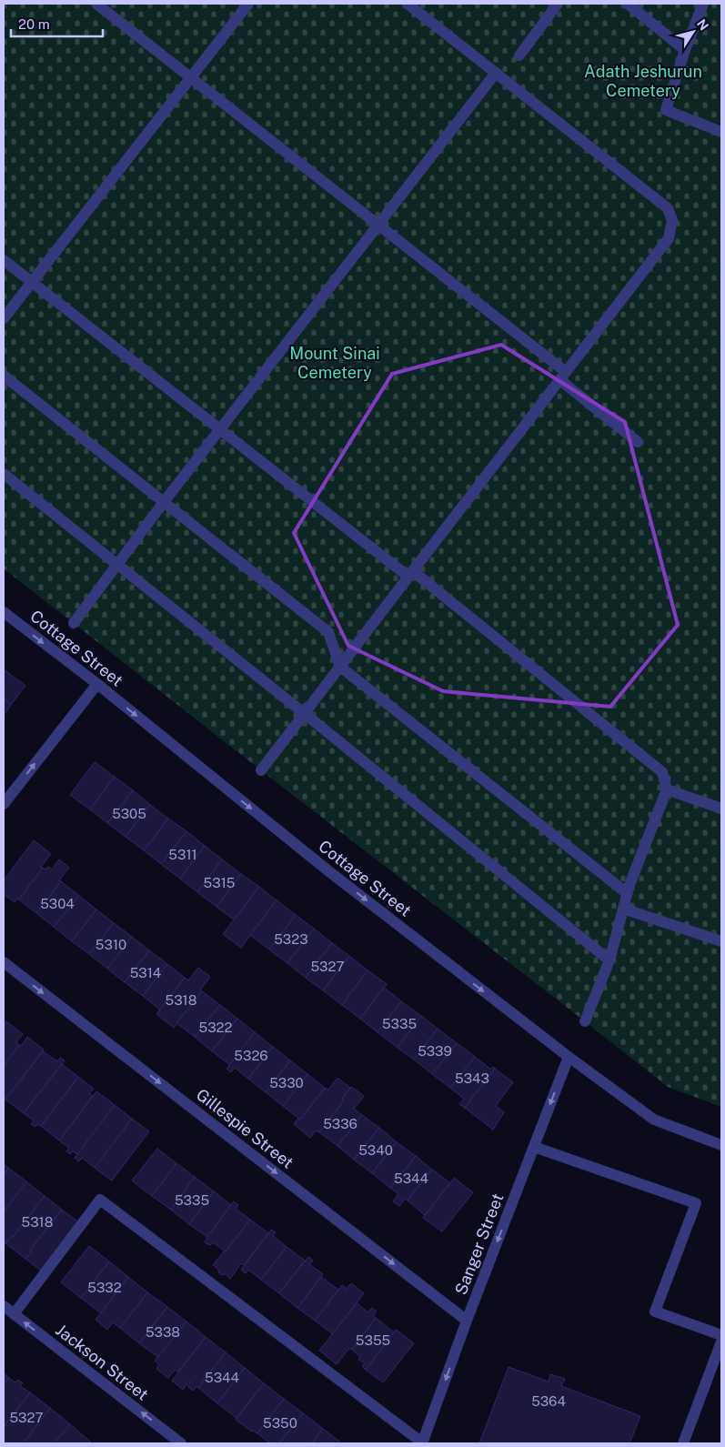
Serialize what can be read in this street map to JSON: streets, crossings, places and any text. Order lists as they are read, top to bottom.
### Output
{
  "streets": {
    "street": [
      "Cottage Street",
      "Gillespie Street",
      "Sanger Street",
      "Jackson Street"
    ]
  },
  "crossings": [
    ["Cottage Street", "Sanger Street"],
    ["Gillespie Street", "Sanger Street"]
  ],
  "one_way": [
    "Cottage Street",
    "Gillespie Street",
    "Sanger Street",
    "Jackson Street"
  ],
  "parks": ["Adath Jeshurun Cemetery", "Mount Sinai Cemetery"],
  "house_numbers": [
    "5305",
    "5311",
    "5315",
    "5304",
    "5323",
    "5310",
    "5327",
    "5314",
    "5318",
    "5335",
    "5322",
    "5339",
    "5326",
    "5343",
    "5330",
    "5336",
    "5340",
    "5344",
    "5335",
    "5318",
    "5332",
    "5338",
    "5355",
    "5344",
    "5364",
    "5327",
    "5350"
  ],
  "scale_bar": "20 m",
  "north": "top right"
}
